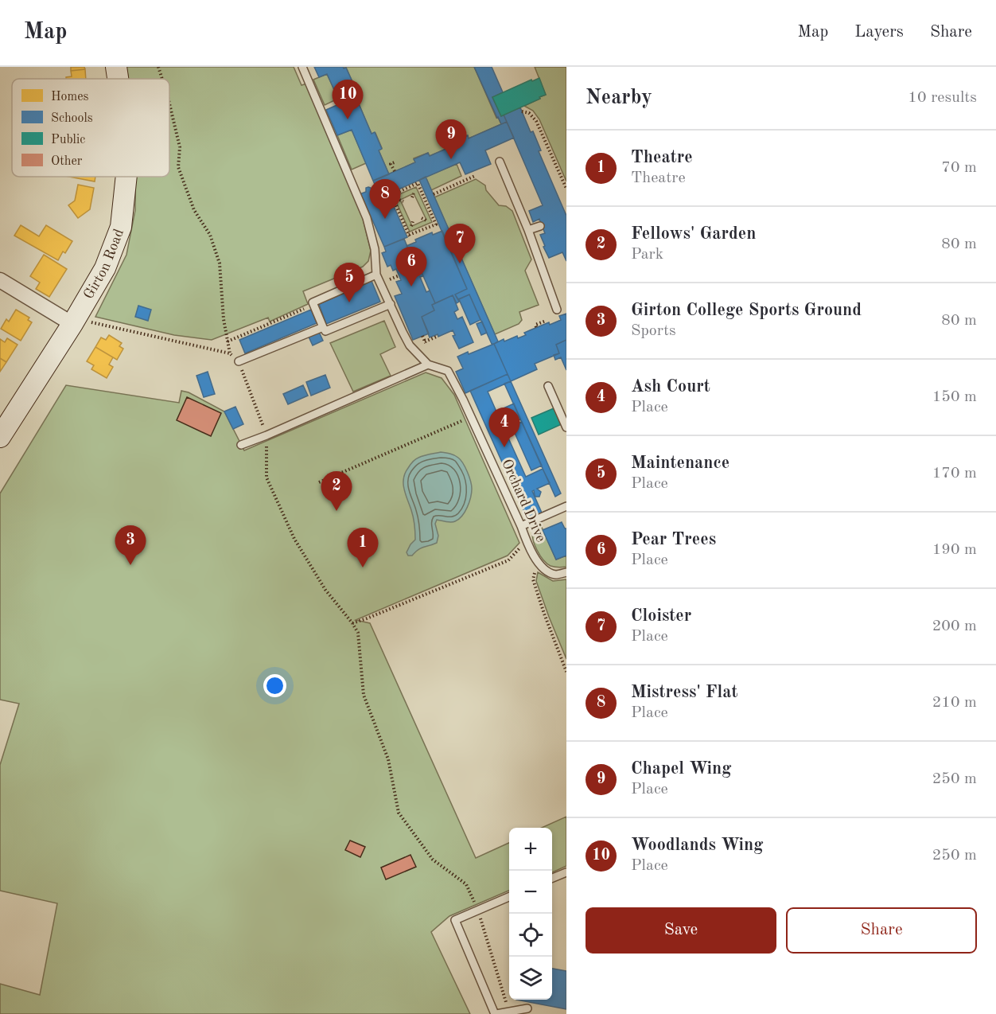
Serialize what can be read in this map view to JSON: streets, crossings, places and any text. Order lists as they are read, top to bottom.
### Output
{
  "streets": {
    "street": ["Girton Road"],
    "lane": ["Orchard Drive"]
  },
  "legend": [
    "Homes",
    "Schools",
    "Public",
    "Other"
  ],
  "page": {
    "header": "Map",
    "nav": ["Map", "Layers", "Share"],
    "heading": ["Nearby", "10 results"],
    "pins": [
      "10",
      "9",
      "8",
      "7",
      "6",
      "5",
      "4",
      "2",
      "3",
      "1"
    ],
    "list": [
      {
        "mark": "1",
        "name": "Theatre",
        "note": "Theatre",
        "value": "70 m"
      },
      {
        "mark": "2",
        "name": "Fellows' Garden",
        "note": "Park",
        "value": "80 m"
      },
      {
        "mark": "3",
        "name": "Girton College Sports Ground",
        "note": "Sports",
        "value": "80 m"
      },
      {
        "mark": "4",
        "name": "Ash Court",
        "note": "Place",
        "value": "150 m"
      },
      {
        "mark": "5",
        "name": "Maintenance",
        "note": "Place",
        "value": "170 m"
      },
      {
        "mark": "6",
        "name": "Pear Trees",
        "note": "Place",
        "value": "190 m"
      },
      {
        "mark": "7",
        "name": "Cloister",
        "note": "Place",
        "value": "200 m"
      },
      {
        "mark": "8",
        "name": "Mistress' Flat",
        "note": "Place",
        "value": "210 m"
      },
      {
        "mark": "9",
        "name": "Chapel Wing",
        "note": "Place",
        "value": "250 m"
      },
      {
        "mark": "10",
        "name": "Woodlands Wing",
        "note": "Place",
        "value": "250 m"
      }
    ],
    "map_buttons": ["+", "−"],
    "buttons": ["Save", "Share"]
  }
}
